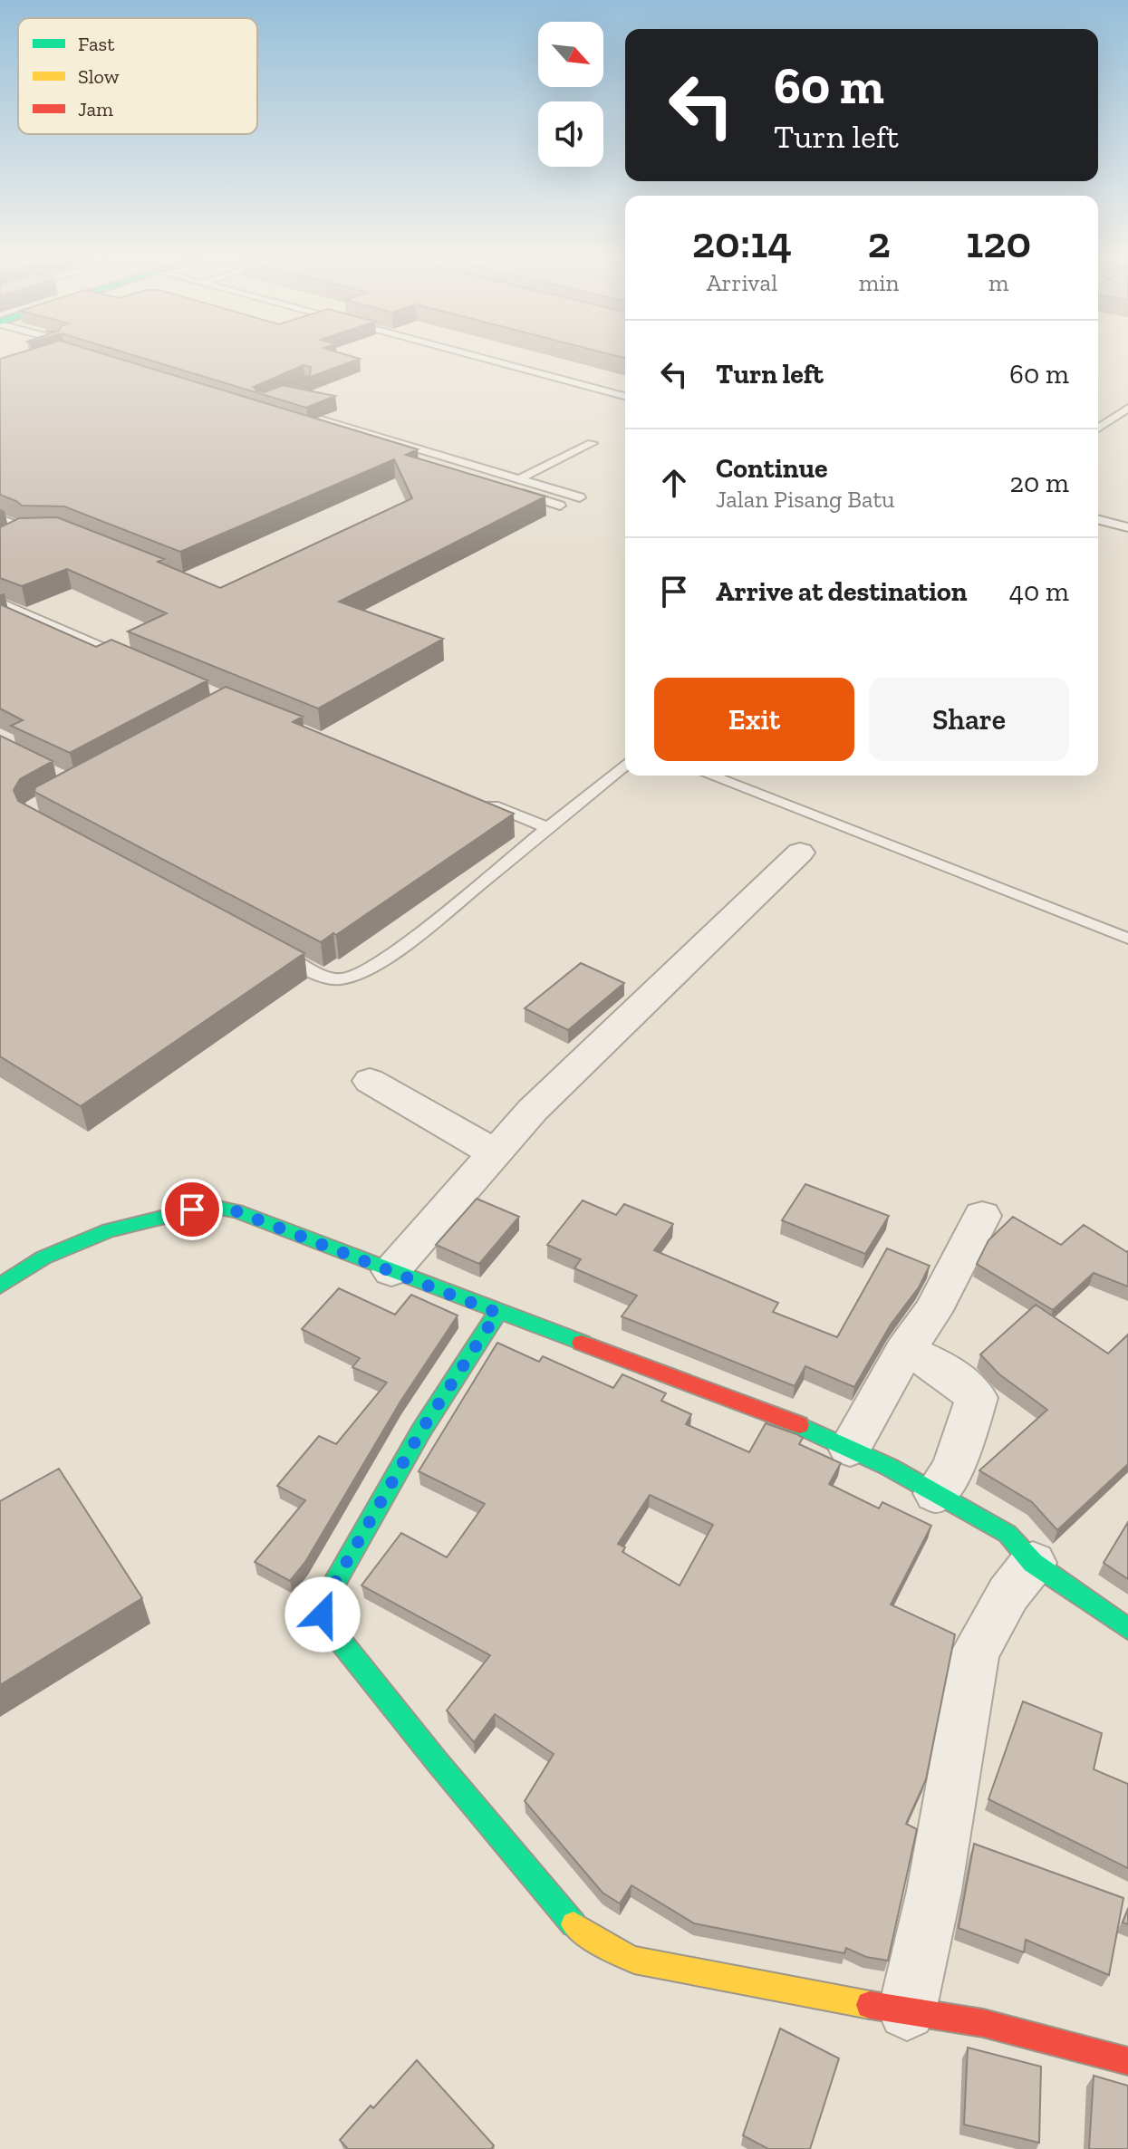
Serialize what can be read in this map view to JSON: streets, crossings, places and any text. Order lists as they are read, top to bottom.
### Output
{
  "legend": ["Fast", "Slow", "Jam"],
  "north": "bottom right",
  "page": {
    "turn": ["60 m", "Turn left"],
    "eta": [
      "20:14",
      "Arrival",
      "2",
      "min",
      "120",
      "m"
    ],
    "list": [
      {
        "name": "Turn left",
        "value": "60 m"
      },
      {
        "name": "Continue",
        "note": "Jalan Pisang Batu",
        "value": "20 m"
      },
      {
        "name": "Arrive at destination",
        "value": "40 m"
      }
    ],
    "buttons": ["Exit", "Share"]
  }
}
